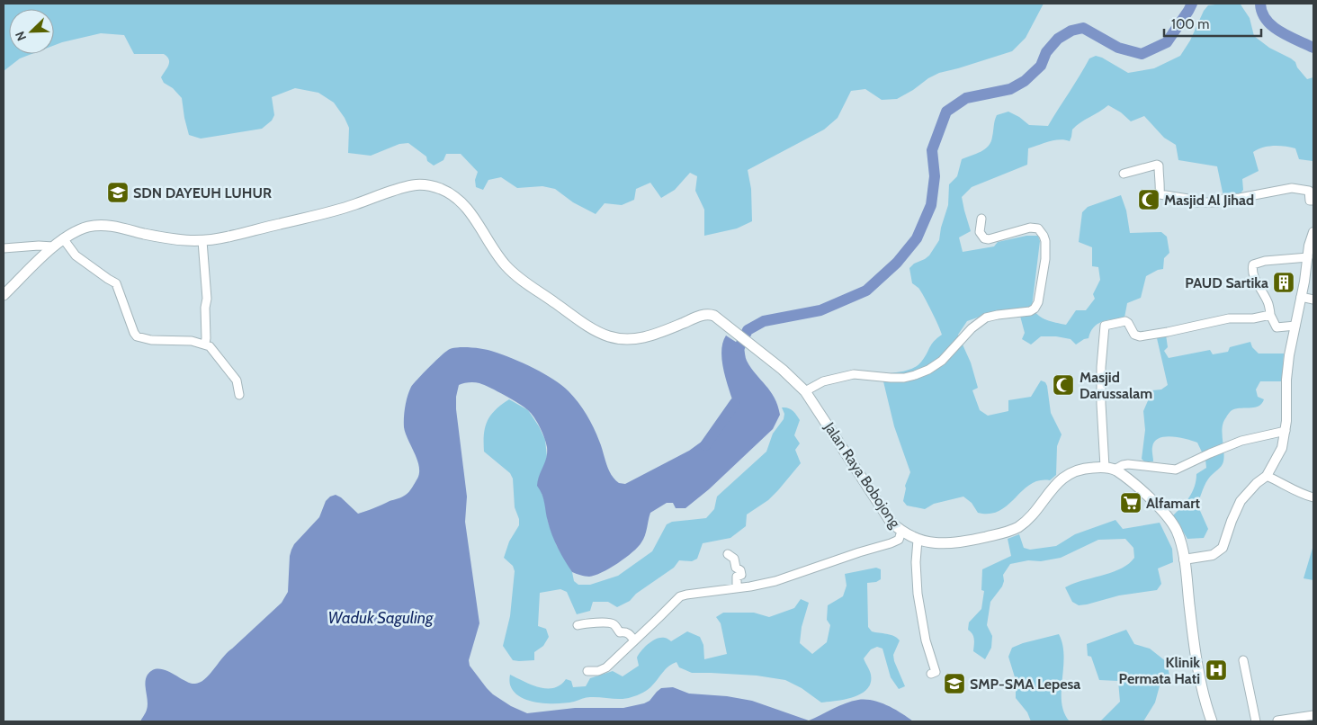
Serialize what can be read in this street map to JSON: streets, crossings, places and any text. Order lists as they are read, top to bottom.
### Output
{
  "streets": {
    "main road": ["Jalan Raya Bobojong"]
  },
  "water": ["Waduk Saguling"],
  "places": {
    "school or university": ["SDN DAYEUH LUHUR", "SMP-SMA Lepesa"],
    "mosque": ["Masjid Al Jihad", "Masjid Darussalam"],
    "building": ["PAUD Sartika"],
    "supermarket": ["Alfamart"],
    "hospital": ["Klinik Permata Hati"]
  },
  "scale_bar": "100 m",
  "north": "bottom left"
}
